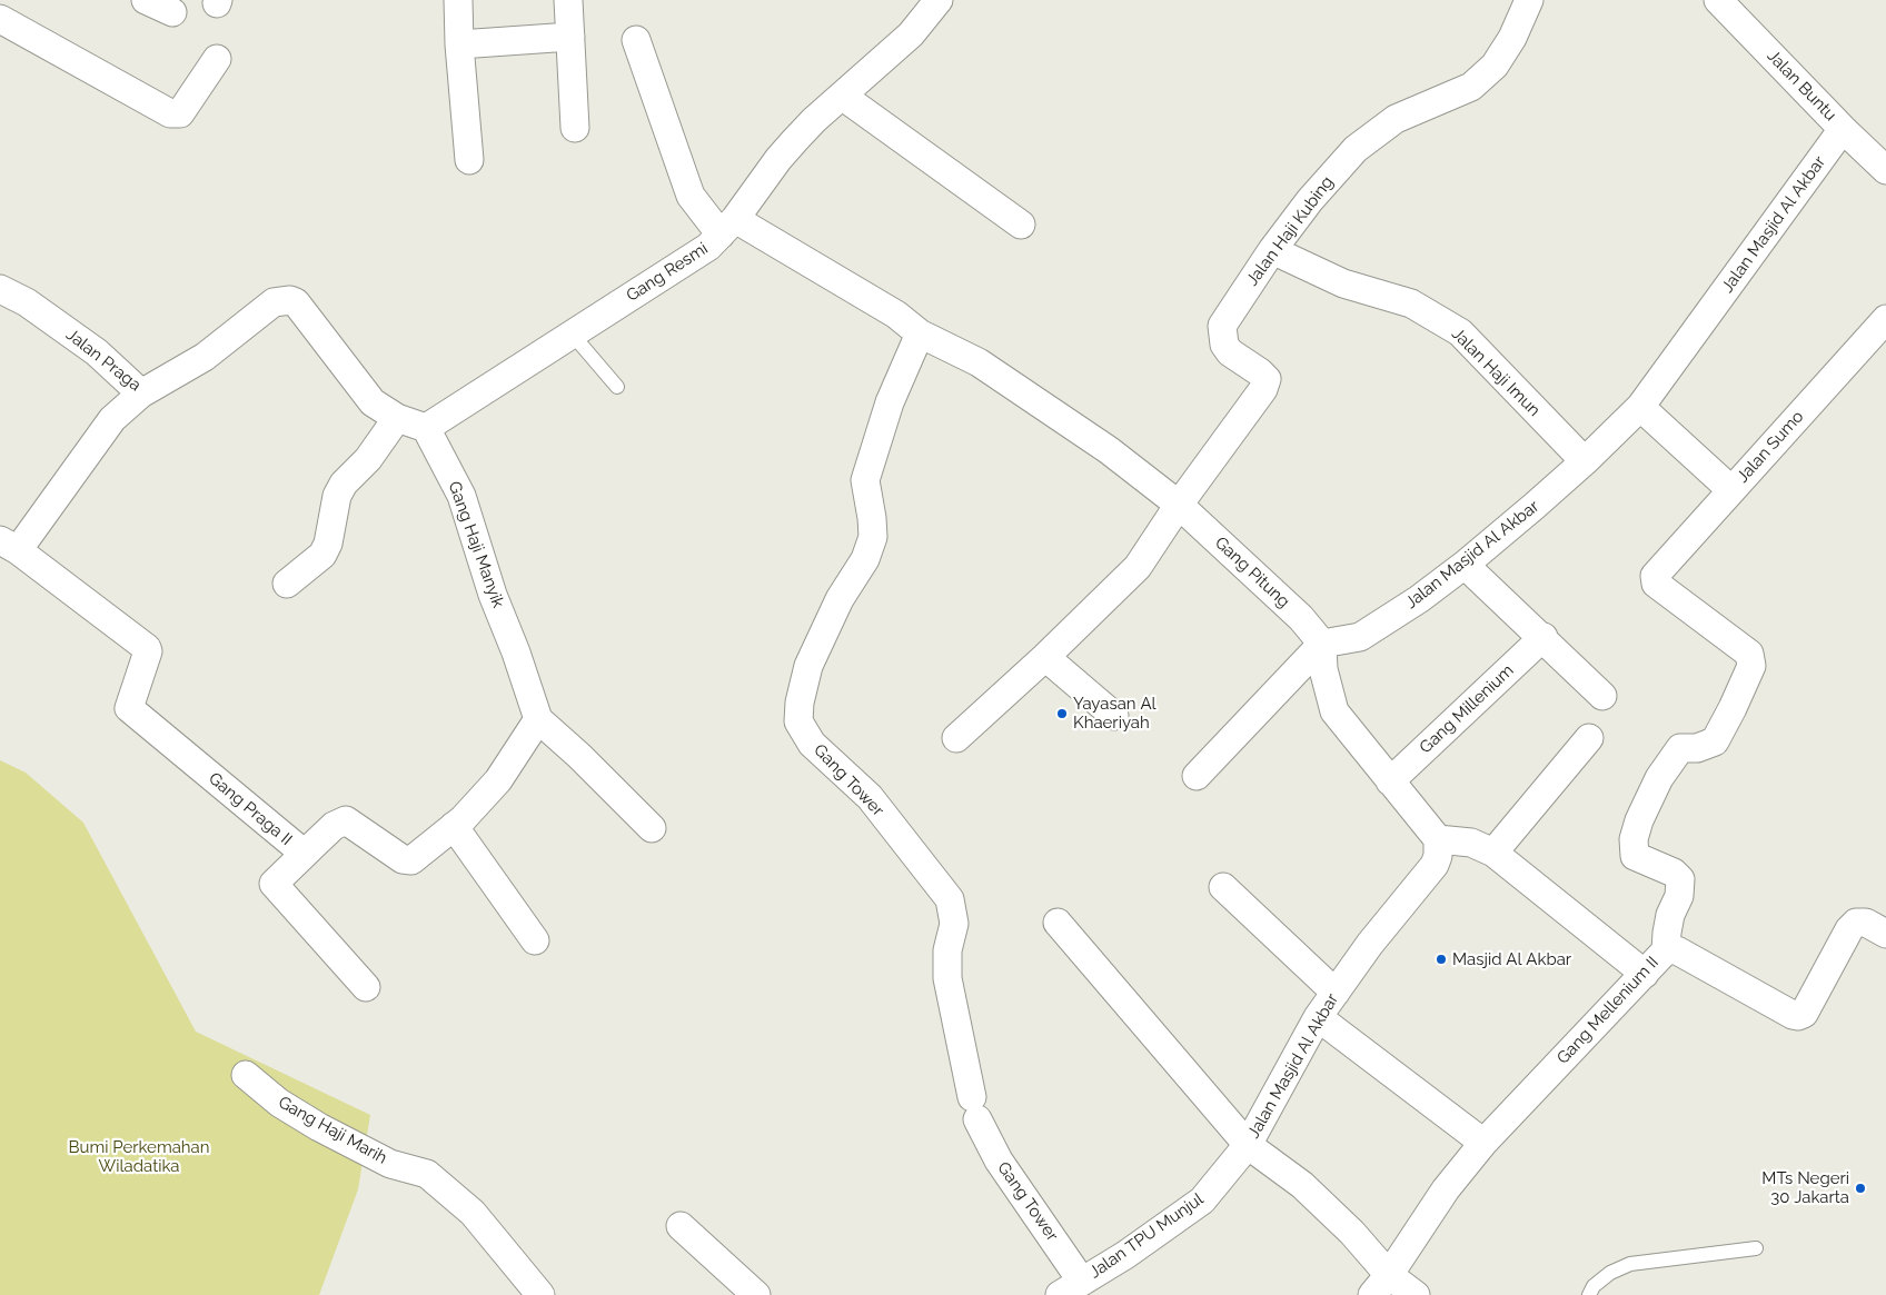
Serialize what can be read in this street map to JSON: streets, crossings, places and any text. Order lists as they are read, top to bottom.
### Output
{
  "streets": {
    "street": [
      "Jalan Buntu",
      "Jalan Masjid Al Akbar",
      "Jalan Haji Kubing",
      "Gang Resmi",
      "Jalan Praga",
      "Jalan Haji Imun",
      "Jalan Sumo",
      "Gang Haji Manyik",
      "Gang Pitung",
      "Gang Millenium",
      "Gang Tower",
      "Gang Praga II",
      "Gang Mellenium II",
      "Gang Haji Marih",
      "Jalan TPU Munjul"
    ]
  },
  "crossings": [
    ["Jalan Buntu", "Jalan Masjid Al Akbar"],
    ["Jalan Masjid Al Akbar", "Jalan Haji Imun"],
    ["Jalan Masjid Al Akbar", "Gang Pitung"],
    ["Jalan Masjid Al Akbar", "Gang Mellenium II"],
    ["Jalan Masjid Al Akbar", "Jalan TPU Munjul"],
    ["Jalan Haji Kubing", "Jalan Haji Imun"],
    ["Jalan Haji Kubing", "Gang Pitung"],
    ["Gang Resmi", "Gang Haji Manyik"],
    ["Gang Resmi", "Gang Pitung"],
    ["Jalan Sumo", "Gang Mellenium II"],
    ["Gang Haji Manyik", "Gang Praga II"],
    ["Gang Pitung", "Gang Tower"],
    ["Gang Tower", "Jalan TPU Munjul"]
  ],
  "parks": ["Bumi Perkemahan Wiladatika"],
  "places": ["Yayasan Al Khaeriyah", "Masjid Al Akbar", "MTs Negeri 30 Jakarta"]
}
